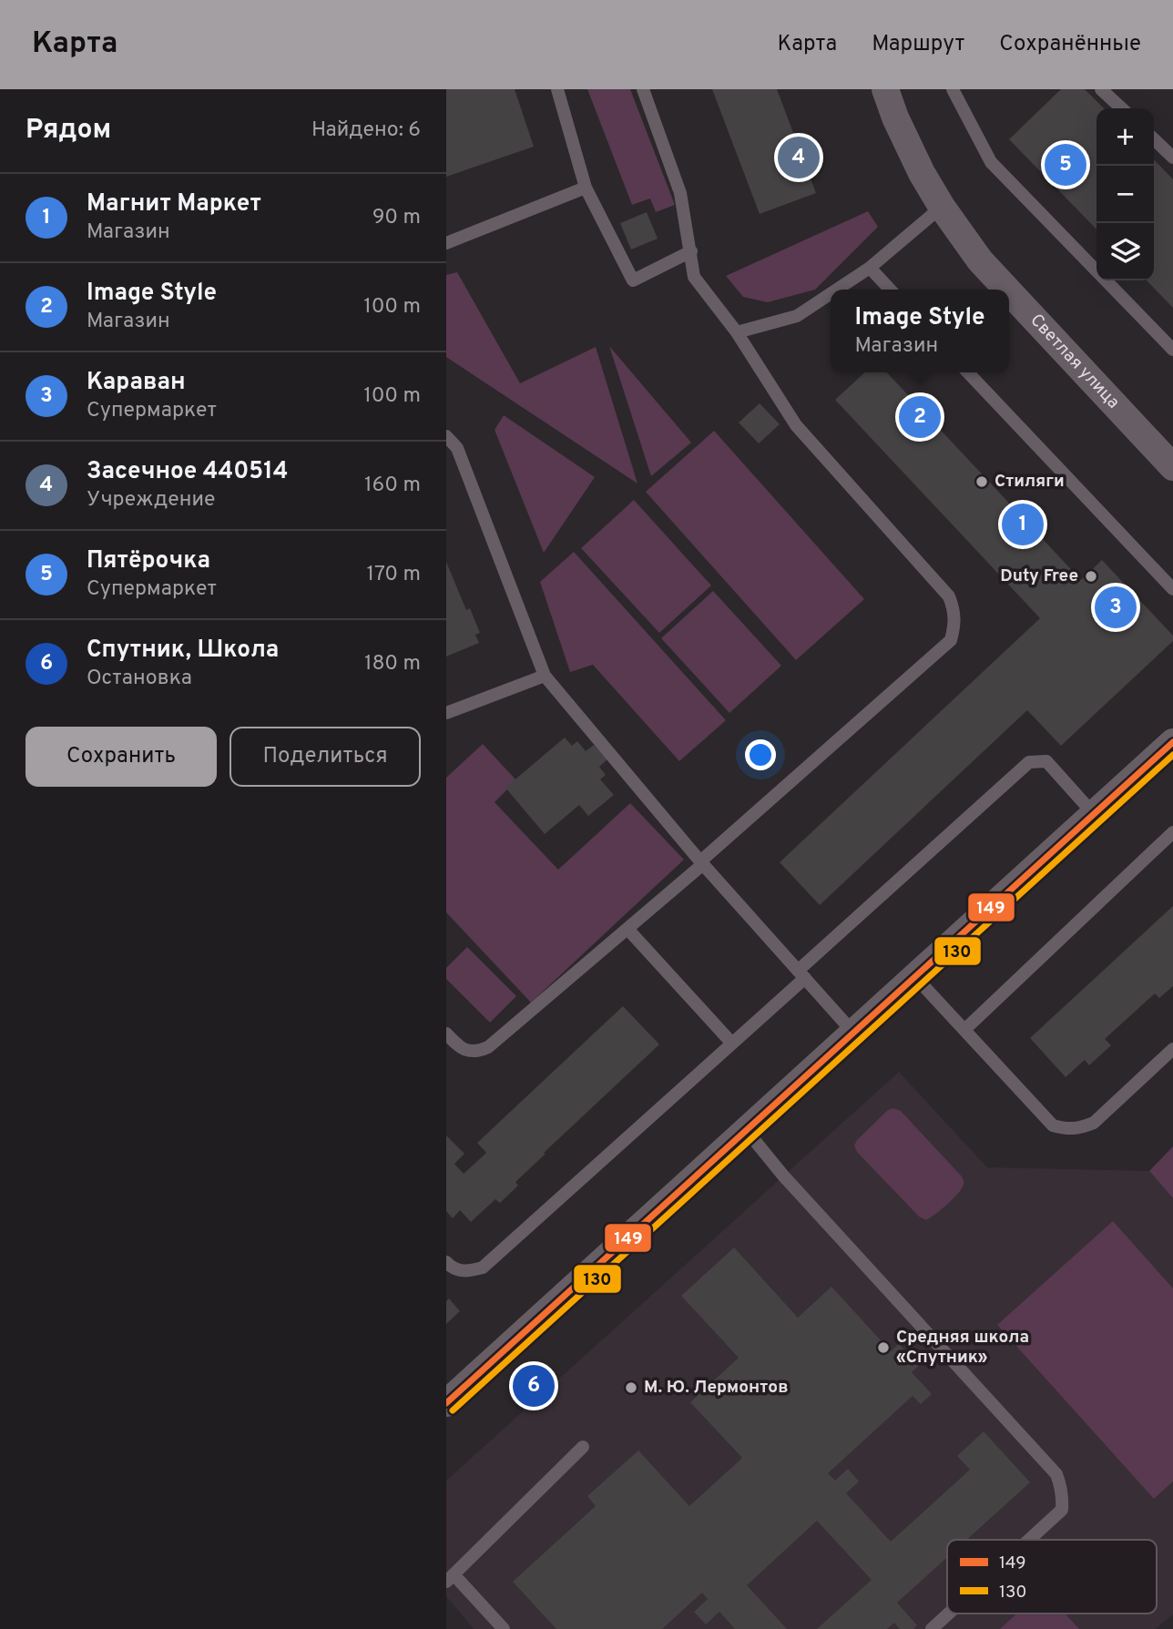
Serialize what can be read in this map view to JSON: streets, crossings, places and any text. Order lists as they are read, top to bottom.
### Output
{
  "streets": {
    "street": ["Светлая улица"]
  },
  "places": [
    "Стиляги",
    "Duty Free",
    "Средняя школа «Спутник»",
    "М. Ю. Лермонтов"
  ],
  "lines": ["transit line 149", "transit line 130"],
  "legend": ["149", "130"],
  "page": {
    "header": "Карта",
    "nav": ["Карта", "Маршрут", "Сохранённые"],
    "heading": ["Рядом", "Найдено: 6"],
    "map_buttons": ["+", "−"],
    "pins": [
      "4",
      "5",
      "2",
      "1",
      "3",
      "6"
    ],
    "list": [
      {
        "mark": "1",
        "name": "Магнит Маркет",
        "note": "Магазин",
        "value": "90 m"
      },
      {
        "mark": "2",
        "name": "Image Style",
        "note": "Магазин",
        "value": "100 m"
      },
      {
        "mark": "3",
        "name": "Караван",
        "note": "Супермаркет",
        "value": "100 m"
      },
      {
        "mark": "4",
        "name": "Засечное 440514",
        "note": "Учреждение",
        "value": "160 m"
      },
      {
        "mark": "5",
        "name": "Пятёрочка",
        "note": "Супермаркет",
        "value": "170 m"
      },
      {
        "mark": "6",
        "name": "Спутник, Школа",
        "note": "Остановка",
        "value": "180 m"
      }
    ],
    "popup": ["Image Style", "Магазин"],
    "buttons": ["Сохранить", "Поделиться"]
  }
}
